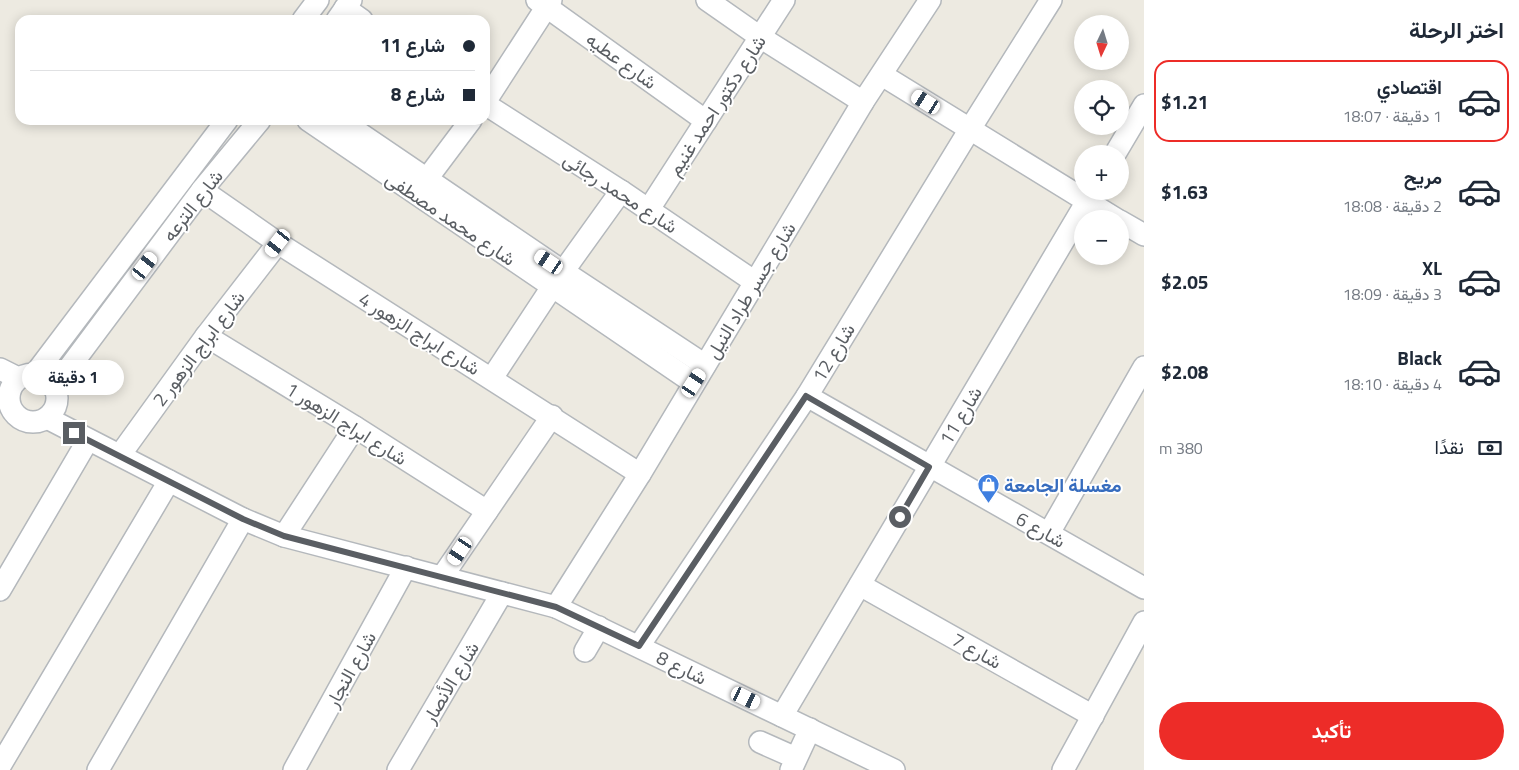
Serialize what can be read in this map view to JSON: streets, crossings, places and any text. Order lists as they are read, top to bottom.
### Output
{
  "streets": {
    "street": [
      "شارع عطيه",
      "شارع دكتور احمد غنيم",
      "شارع محمد رجائى",
      "شارع الترعه",
      "شارع محمد مصطفى",
      "شارع جسر طراد النيل",
      "شارع ابراج الزهور 4",
      "شارع ابراج الزهور 2",
      "شارع 12",
      "شارع 11",
      "شارع ابراج الزهور 1",
      "شارع 6",
      "شارع 7",
      "شارع 8",
      "شارع النجار",
      "شارع الأنصار"
    ]
  },
  "crossings": [
    ["شارع عطيه", "شارع دكتور احمد غنيم"],
    ["شارع دكتور احمد غنيم", "شارع محمد رجائى"],
    ["شارع محمد رجائى", "شارع جسر طراد النيل"],
    ["شارع الترعه", "شارع ابراج الزهور 4"],
    ["شارع الترعه", "شارع 8"],
    ["شارع محمد مصطفى", "شارع جسر طراد النيل"],
    ["شارع جسر طراد النيل", "شارع ابراج الزهور 4"],
    ["شارع جسر طراد النيل", "شارع 8"],
    ["شارع ابراج الزهور 4", "شارع ابراج الزهور 2"],
    ["شارع ابراج الزهور 2", "شارع ابراج الزهور 1"],
    ["شارع ابراج الزهور 2", "شارع 8"],
    ["شارع 12", "شارع 6"],
    ["شارع 12", "شارع 8"],
    ["شارع 11", "شارع 6"],
    ["شارع 11", "شارع 7"],
    ["شارع 11", "شارع 8"],
    ["شارع 8", "شارع النجار"],
    ["شارع 8", "شارع الأنصار"]
  ],
  "places": {
    "shop": ["مغسلة الجامعة"]
  },
  "north": "bottom",
  "page": {
    "heading": "اختر الرحلة",
    "map_buttons": ["+", "−"],
    "banner": ["شارع 11", "شارع 8"],
    "list": [
      {
        "name": "اقتصادي",
        "note": "1 دقيقة · 18:07",
        "value": "$1.21"
      },
      {
        "name": "مريح",
        "note": "2 دقيقة · 18:08",
        "value": "$1.63"
      },
      {
        "name": "XL",
        "note": "3 دقيقة · 18:09",
        "value": "$2.05"
      },
      {
        "name": "Black",
        "note": "4 دقيقة · 18:10",
        "value": "$2.08"
      }
    ],
    "bubble": "1 دقيقة",
    "pay": ["نقدًا", "380 m"],
    "buttons": "تأكيد"
  }
}
